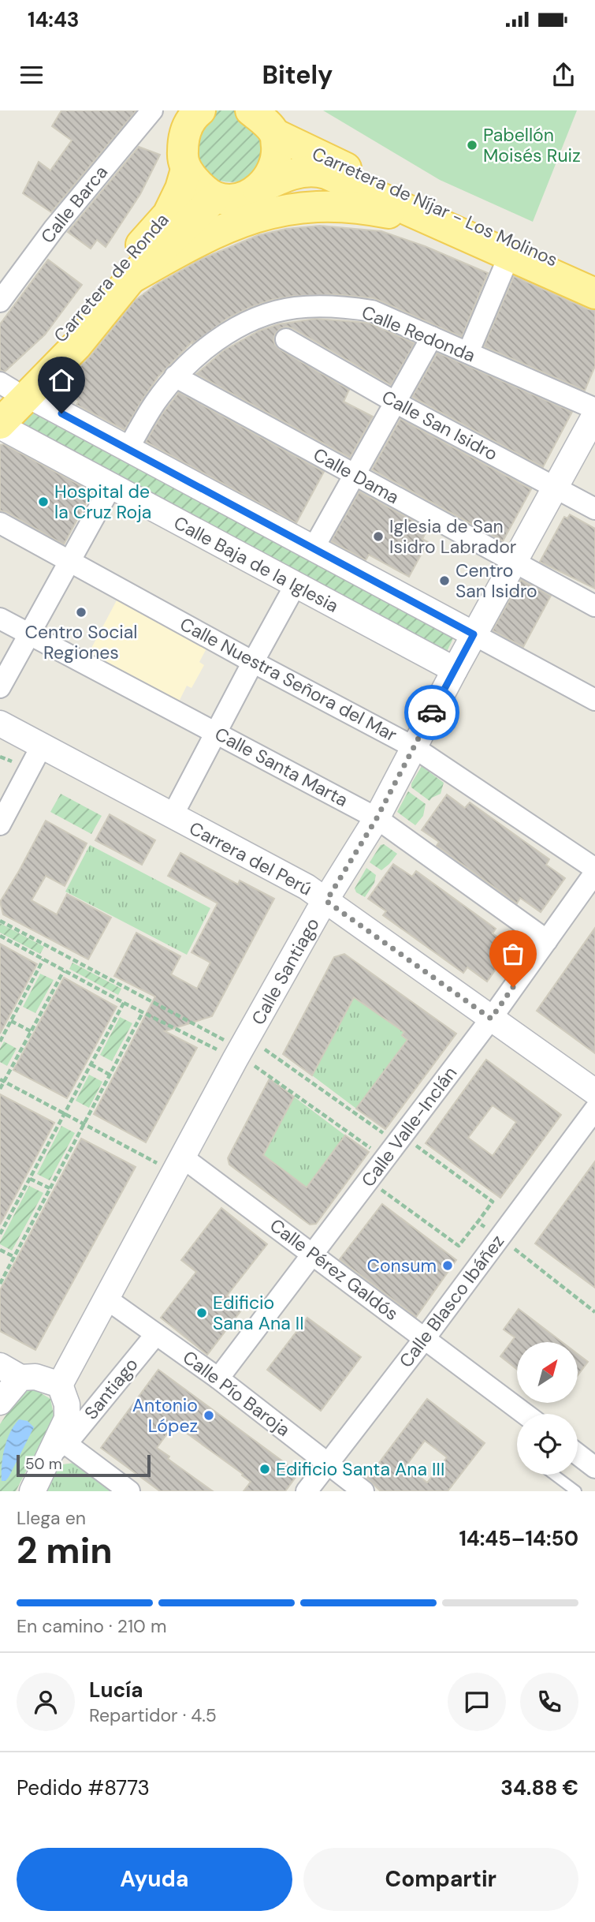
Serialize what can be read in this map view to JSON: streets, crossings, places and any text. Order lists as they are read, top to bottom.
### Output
{
  "streets": {
    "main road": ["Carretera de Níjar - Los Molinos", "Carretera de Ronda"],
    "street": [
      "Calle Barca",
      "Calle Redonda",
      "Calle San Isidro",
      "Calle Dama",
      "Calle Baja de la Iglesia",
      "Calle Nuestra Señora del Mar",
      "Calle Santa Marta",
      "Carrera del Perú",
      "Calle Santiago",
      "Calle Valle-Inclán",
      "Calle Pérez Galdós",
      "Calle Blasco Ibáñez",
      "Santiago",
      "Calle Pío Baroja"
    ]
  },
  "crossings": [
    ["Carretera de Ronda", "Calle Baja de la Iglesia"],
    ["Calle Redonda", "Calle San Isidro"],
    ["Calle Redonda", "Calle Dama"],
    ["Calle San Isidro", "Calle Santiago"],
    ["Calle Dama", "Calle Santiago"],
    ["Calle Baja de la Iglesia", "Calle Santiago"],
    ["Calle Nuestra Señora del Mar", "Calle Santiago"],
    ["Calle Nuestra Señora del Mar", "Calle Valle-Inclán"],
    ["Calle Santa Marta", "Calle Santiago"],
    ["Calle Santa Marta", "Calle Valle-Inclán"],
    ["Carrera del Perú", "Calle Santiago"],
    ["Carrera del Perú", "Calle Valle-Inclán"],
    ["Calle Santiago", "Calle Pérez Galdós"],
    ["Calle Santiago", "Calle Pío Baroja"],
    ["Calle Valle-Inclán", "Calle Pérez Galdós"],
    ["Calle Valle-Inclán", "Calle Pío Baroja"],
    ["Calle Pérez Galdós", "Calle Blasco Ibáñez"],
    ["Calle Blasco Ibáñez", "Calle Pío Baroja"],
    ["Santiago", "Calle Pío Baroja"]
  ],
  "places": [
    "Pabellón Moisés Ruiz",
    "Hospital de la Cruz Roja",
    "Iglesia de San Isidro Labrador",
    "Centro San Isidro",
    "Centro Social Regiones",
    "Consum",
    "Edificio Sana Ana II",
    "Antonio López",
    "Edificio Santa Ana III"
  ],
  "scale_bar": "50 m",
  "north": "top right",
  "page": {
    "status": "14:43",
    "header": "Bitely",
    "scale": "50 m",
    "heading": ["2 min", "Llega en", "14:45–14:50"],
    "panel": [
      "Lucía",
      "Repartidor · 4.5",
      "Pedido #8773",
      "34.88 €"
    ],
    "bar": "En camino · 210 m",
    "buttons": ["Ayuda", "Compartir"]
  }
}
